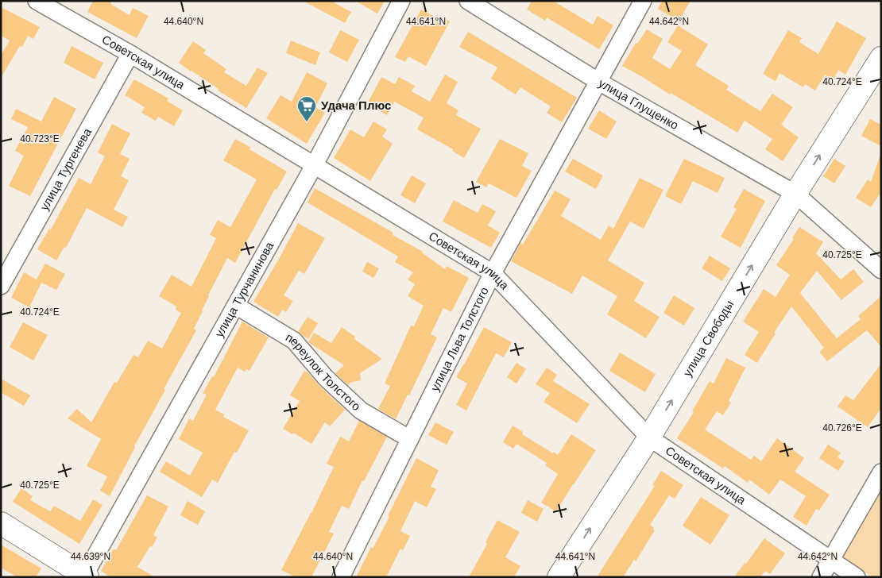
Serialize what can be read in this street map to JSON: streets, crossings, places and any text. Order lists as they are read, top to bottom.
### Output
{
  "streets": {
    "street": [
      "Советская улица",
      "улица Глущенко",
      "улица Тургенева",
      "улица Турчанинова",
      "улица Свободы",
      "улица Льва Толстого",
      "переулок Толстого"
    ]
  },
  "crossings": [
    ["Советская улица", "улица Тургенева"],
    ["Советская улица", "улица Турчанинова"],
    ["Советская улица", "улица Свободы"],
    ["Советская улица", "улица Льва Толстого"],
    ["улица Глущенко", "улица Свободы"],
    ["улица Глущенко", "улица Льва Толстого"],
    ["улица Турчанинова", "переулок Толстого"],
    ["улица Льва Толстого", "переулок Толстого"]
  ],
  "one_way": ["улица Свободы"],
  "places": {
    "supermarket": ["Удача Плюс"]
  },
  "coordinates": [
    "44.640°N",
    "44.641°N",
    "44.642°N",
    "40.724°E",
    "40.723°E",
    "40.725°E",
    "40.726°E",
    "44.639°N"
  ]
}
